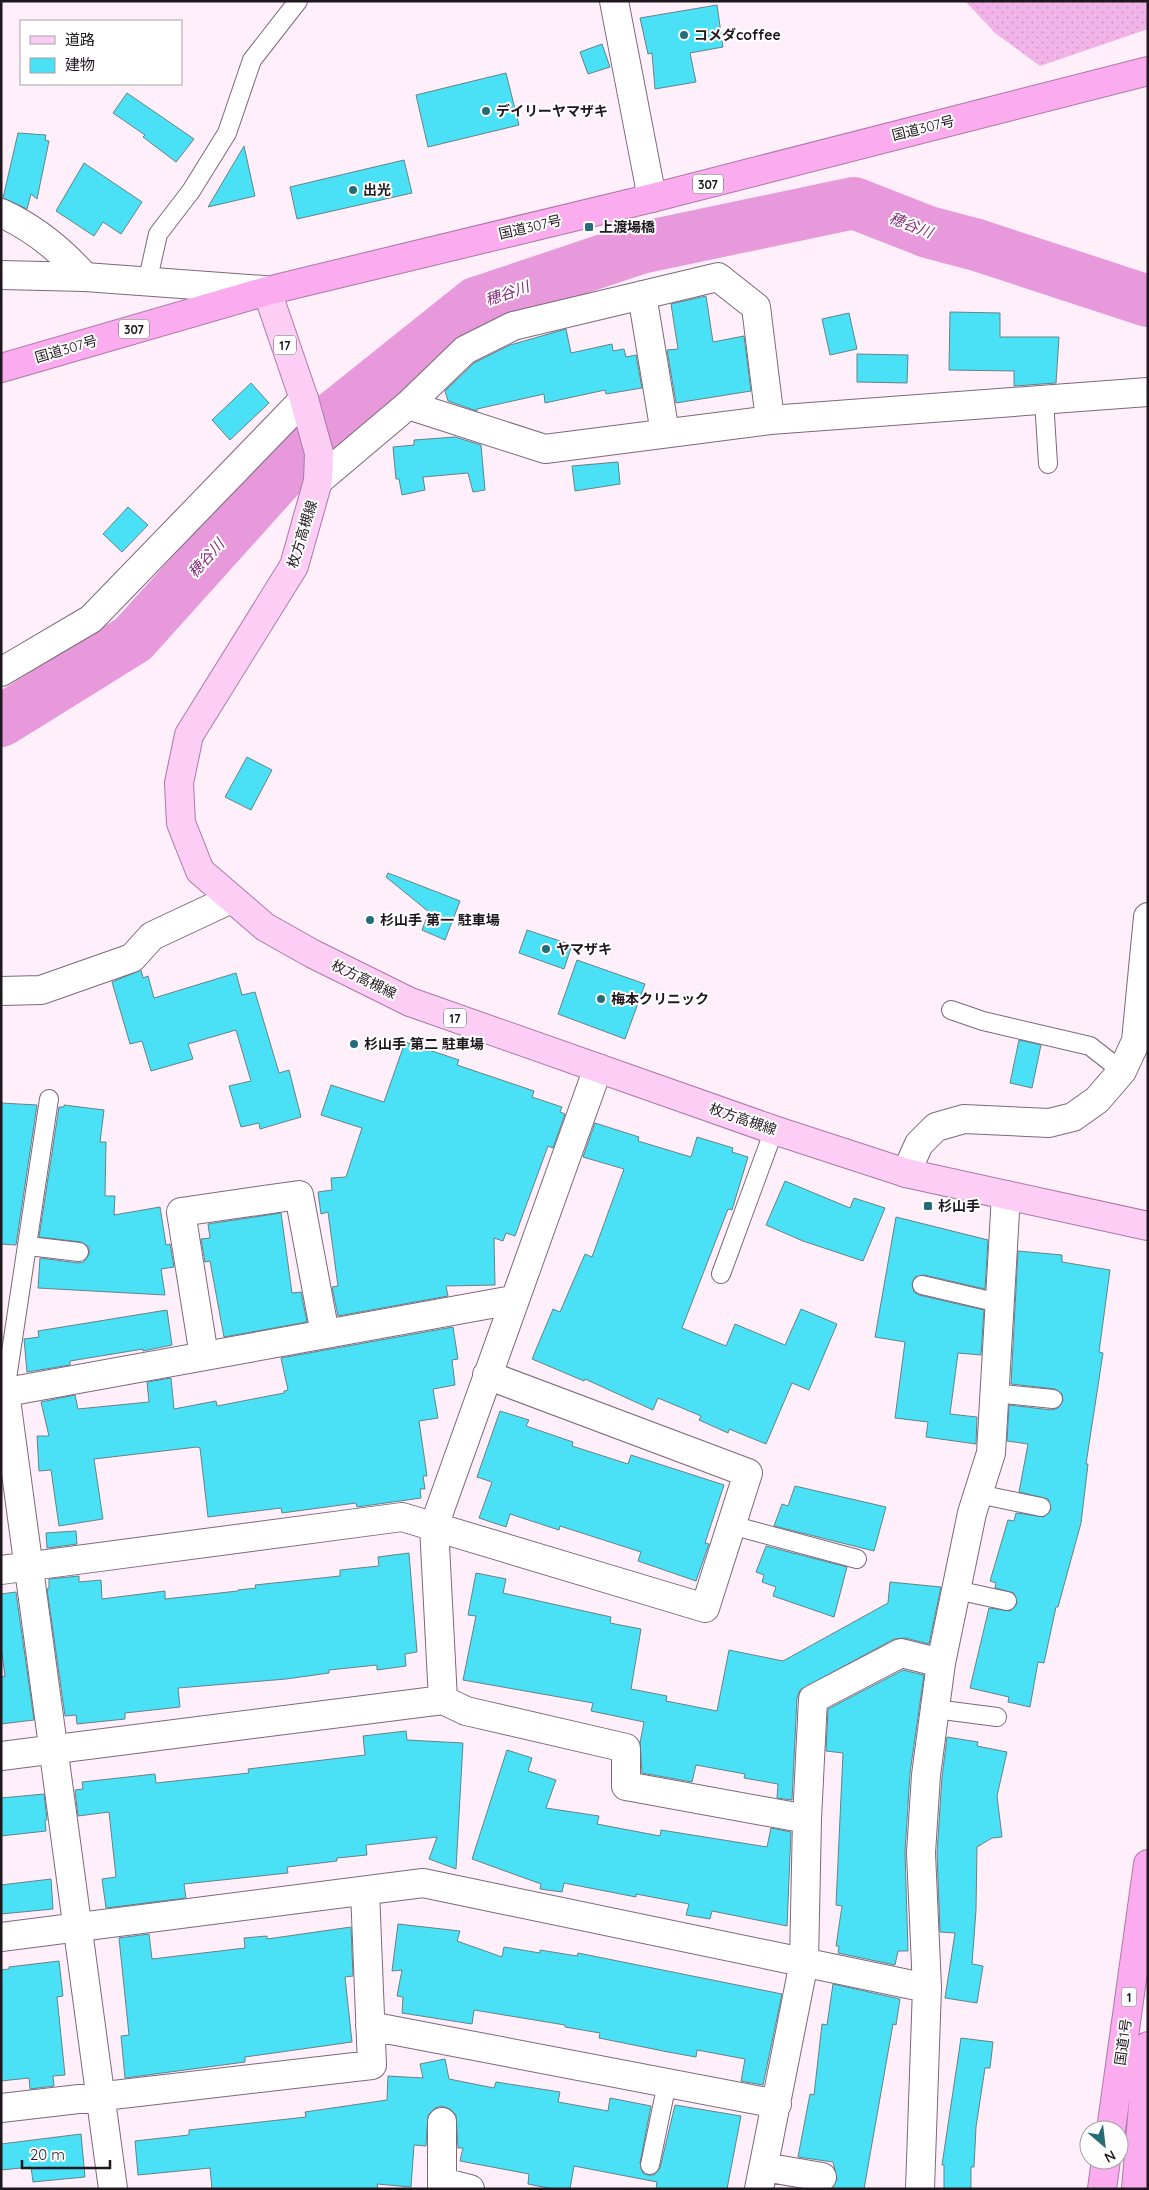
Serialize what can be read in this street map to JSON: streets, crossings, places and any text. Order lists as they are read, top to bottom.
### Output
{
  "streets": {
    "highway": [
      "国道307号",
      "307",
      "1",
      "国道1号"
    ],
    "main road": ["17", "枚方高槻線"]
  },
  "crossings": [
    ["国道307号", "枚方高槻線"]
  ],
  "water": ["穂谷川"],
  "places": {
    "other": [
      "コメダcoffee",
      "デイリーヤマザキ",
      "出光",
      "杉山手 第一 駐車場",
      "ヤマザキ",
      "梅本クリニック",
      "杉山手 第二 駐車場"
    ],
    "transit": ["上渡場橋", "杉山手"]
  },
  "legend": ["道路", "建物"],
  "scale_bar": "20 m",
  "north": "bottom right"
}
